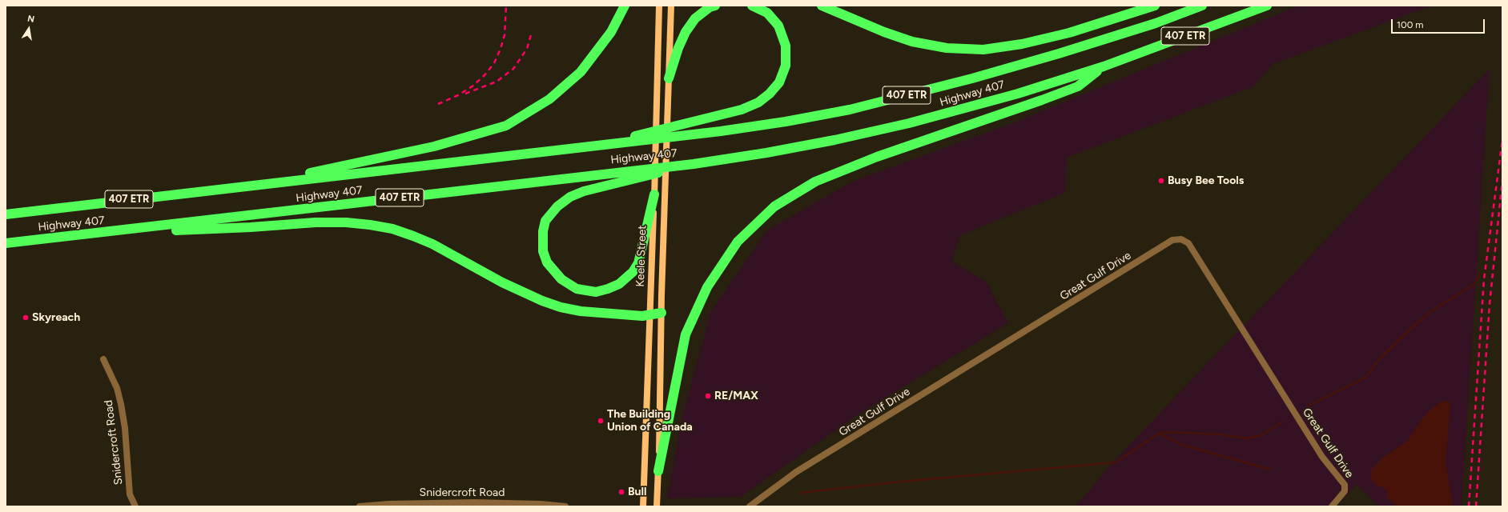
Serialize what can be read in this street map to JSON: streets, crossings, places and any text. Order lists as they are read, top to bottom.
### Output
{
  "streets": {
    "highway": ["407 ETR", "Highway 407"],
    "main road": ["Keele Street"],
    "street": ["Great Gulf Drive", "Snidercroft Road"]
  },
  "places": [
    "Busy Bee Tools",
    "Skyreach",
    "RE/MAX",
    "The Building Union of Canada",
    "Bull"
  ],
  "scale_bar": "100 m",
  "north": "top"
}
